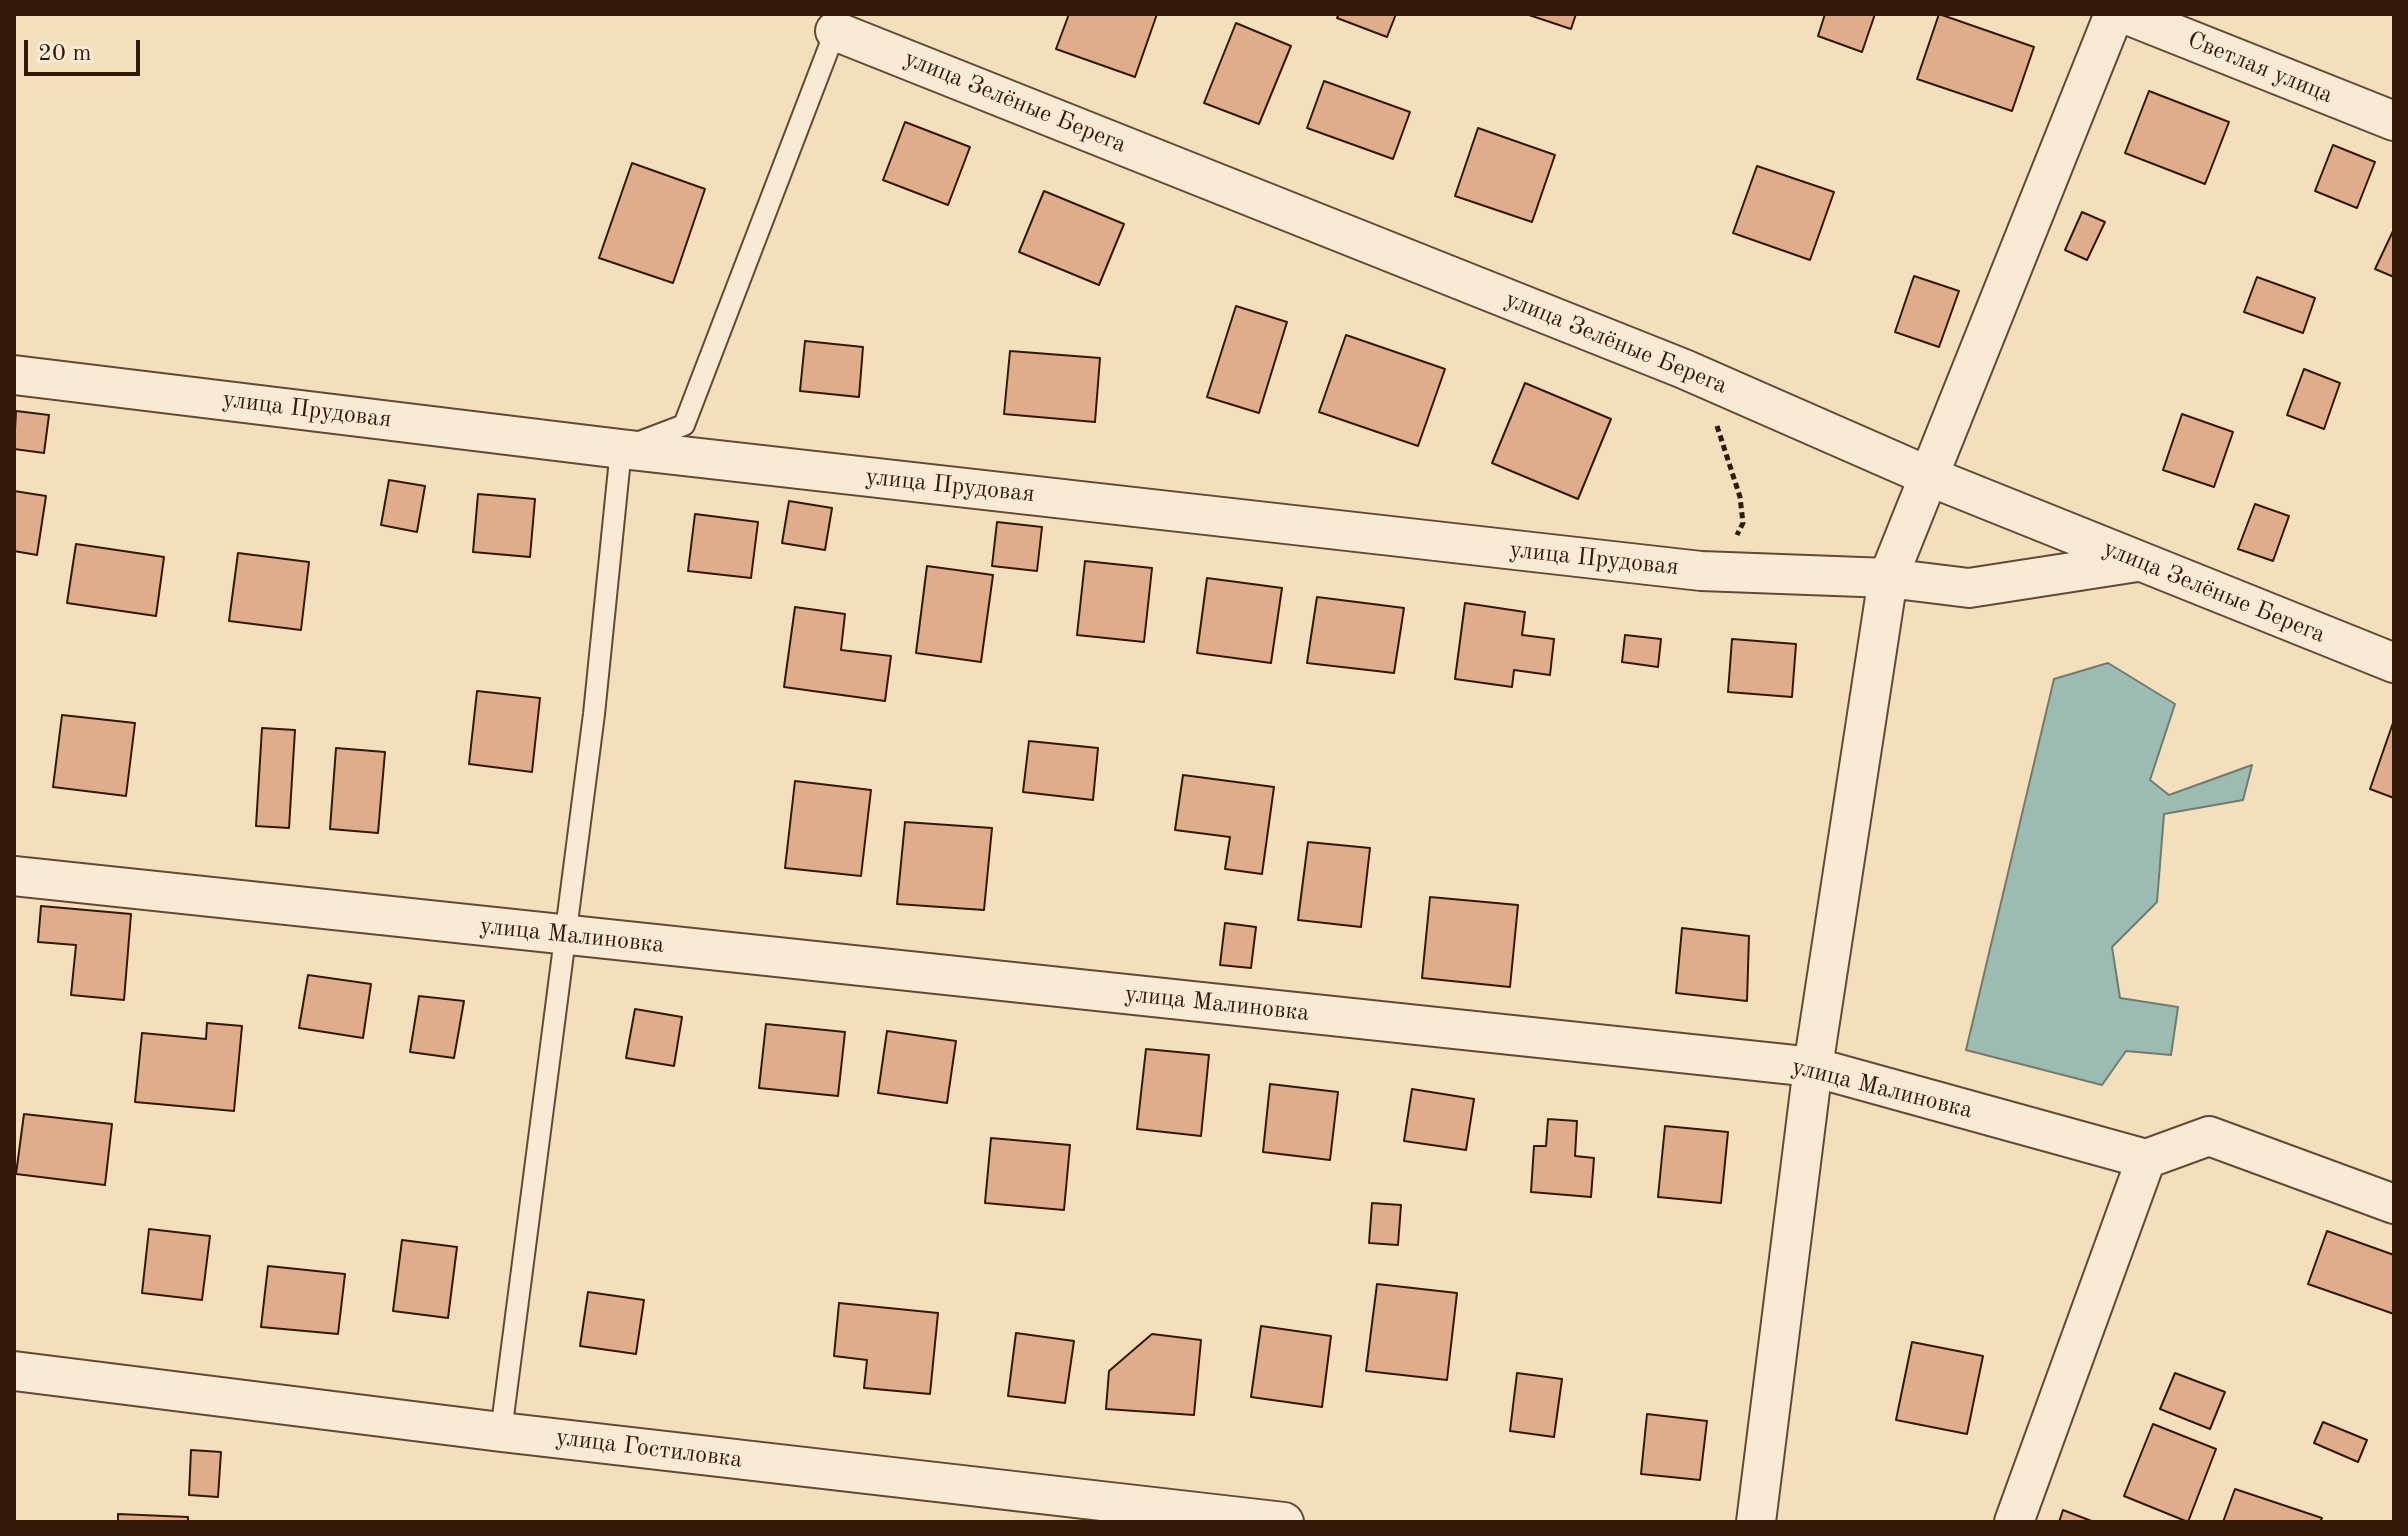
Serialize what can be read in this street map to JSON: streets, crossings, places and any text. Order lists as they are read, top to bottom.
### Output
{
  "streets": {
    "street": [
      "Светлая улица",
      "улица Зелёные Берега",
      "улица Прудовая",
      "улица Малиновка",
      "улица Гостиловка"
    ]
  },
  "crossings": [
    ["улица Зелёные Берега", "улица Прудовая"]
  ],
  "scale_bar": "20 m"
}
